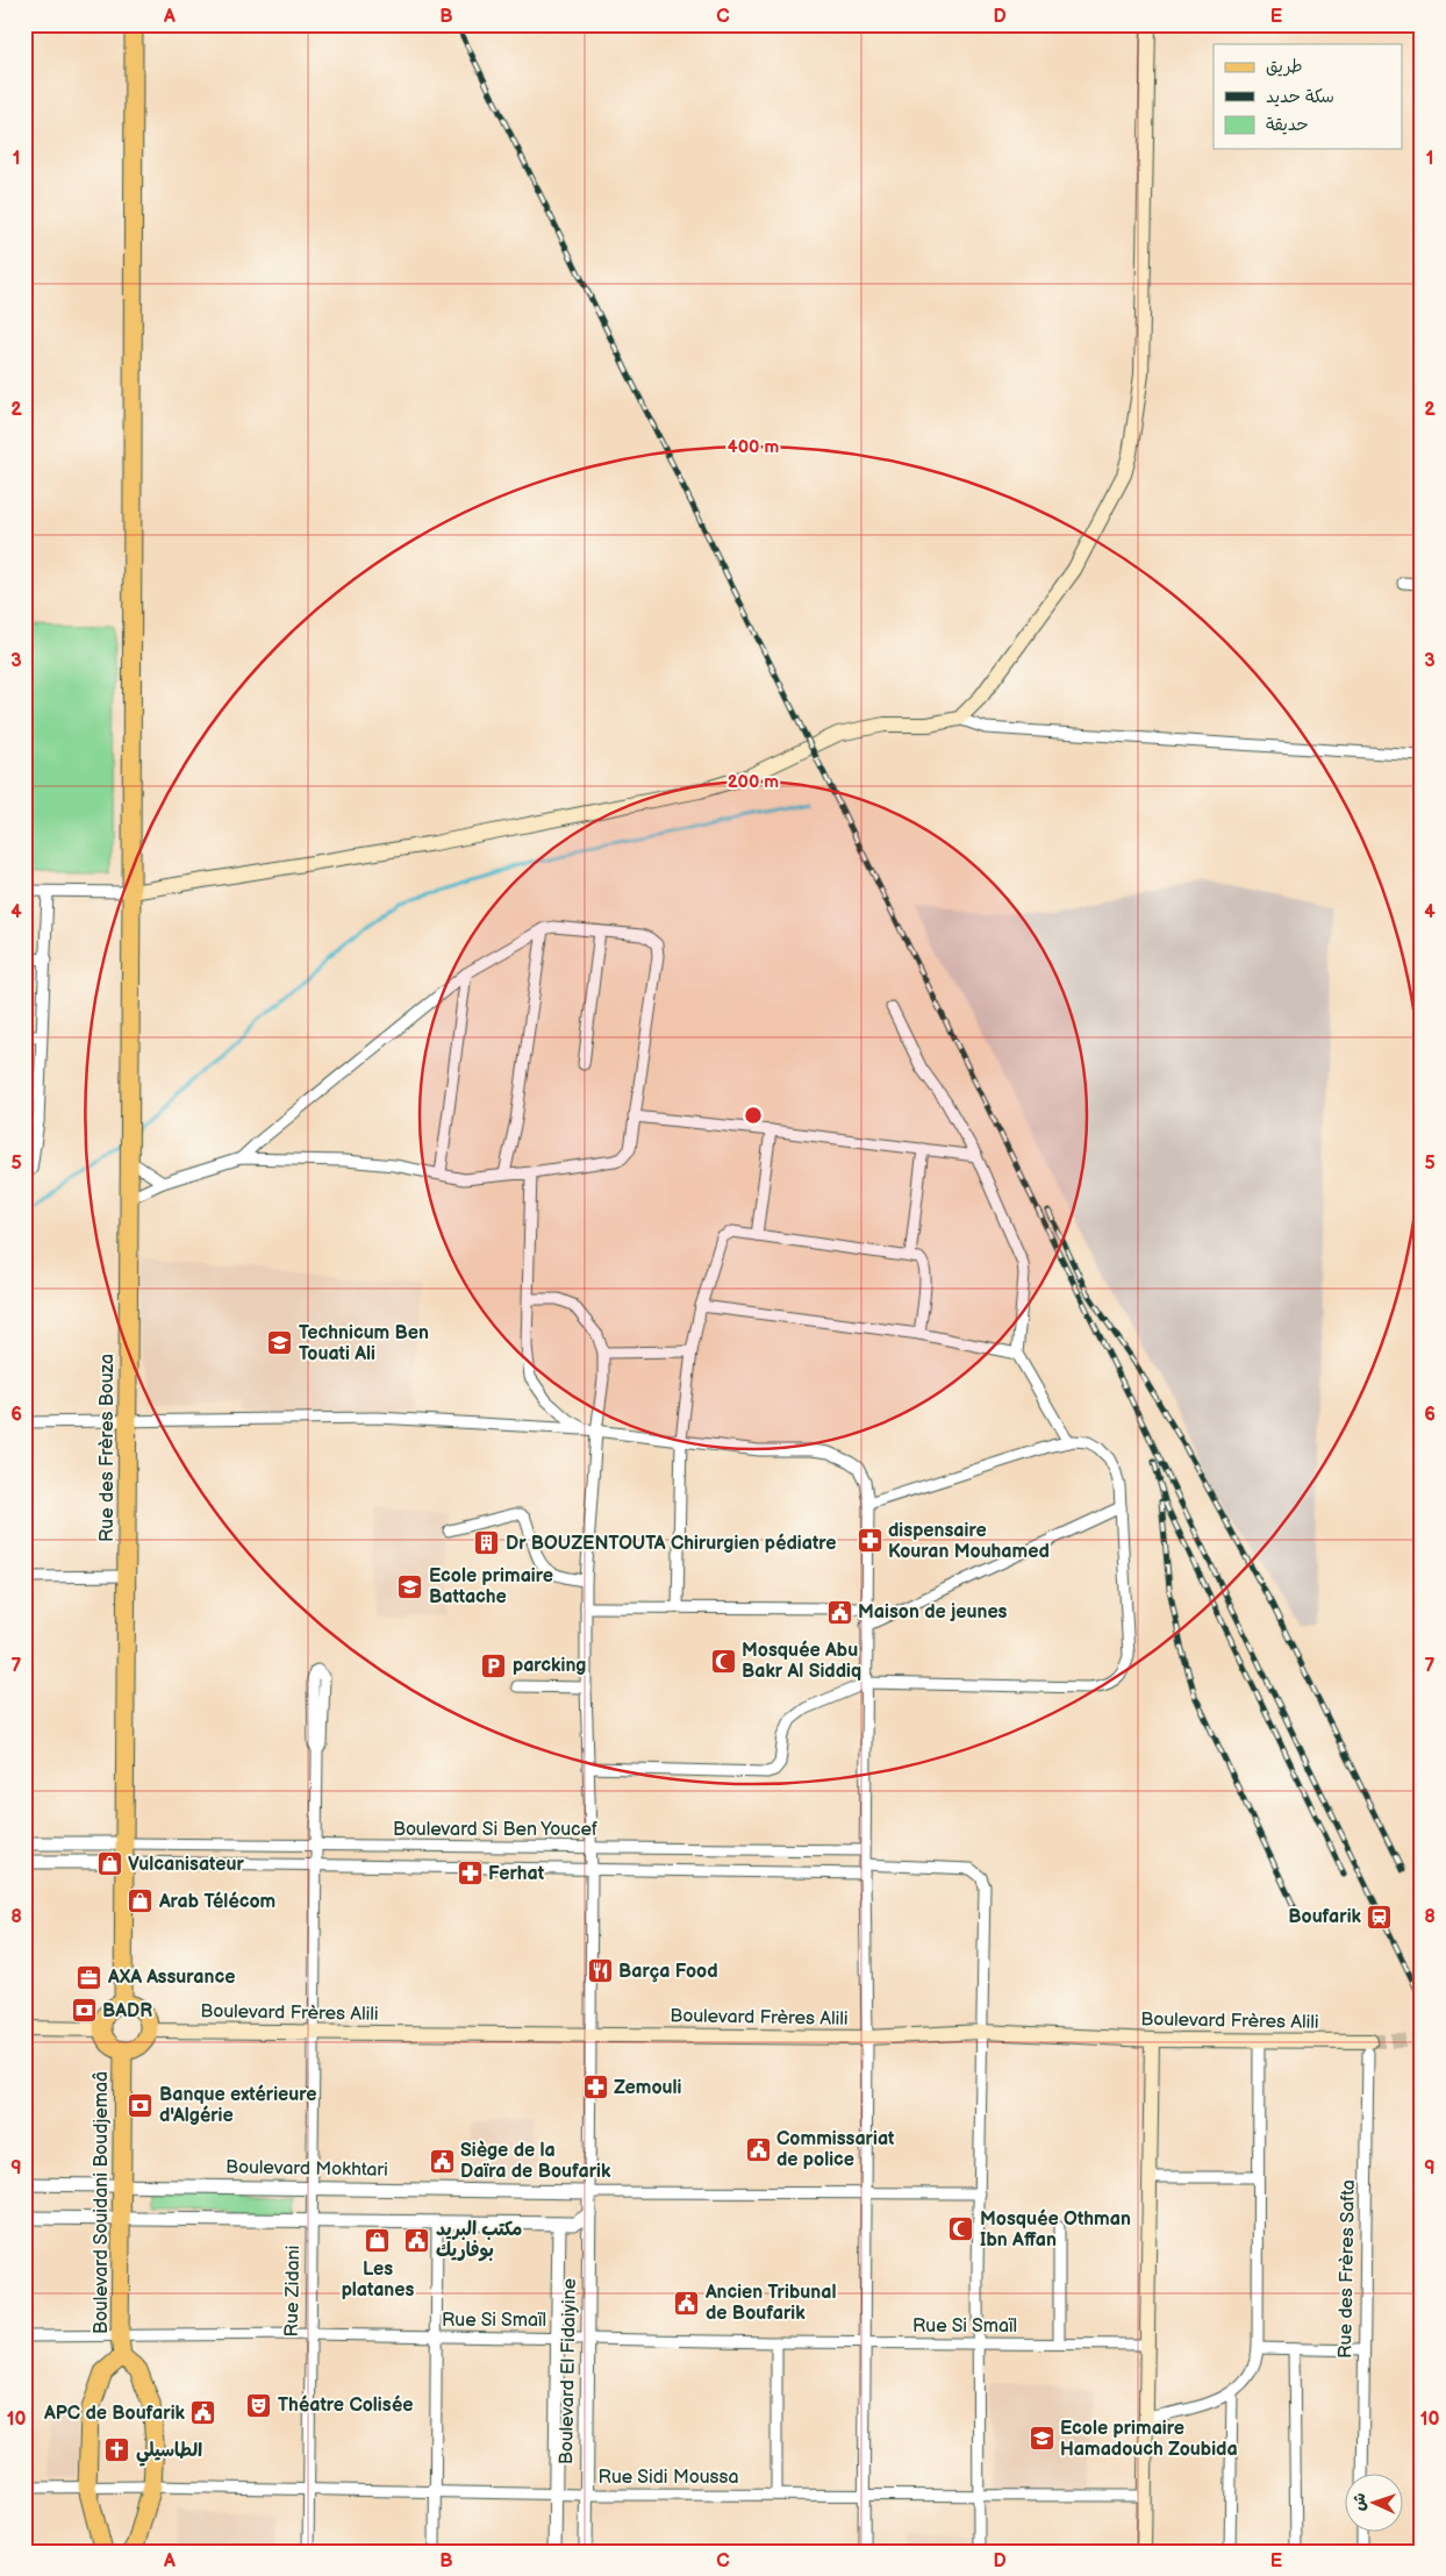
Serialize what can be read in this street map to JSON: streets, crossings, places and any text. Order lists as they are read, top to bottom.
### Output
{
  "streets": {
    "main road": ["Rue des Frères Bouza", "Boulevard Frères Alili", "Boulevard Souidani Boudjemaâ"],
    "street": [
      "Boulevard Si Ben Youcef",
      "Boulevard Mokhtari",
      "Rue des Frères Safta",
      "Rue Zidani",
      "Rue Si Smaïl",
      "Boulevard El Fidaiyine",
      "Rue Sidi Moussa"
    ]
  },
  "crossings": [
    ["Rue des Frères Bouza", "Boulevard Si Ben Youcef"],
    ["Rue des Frères Bouza", "Boulevard Frères Alili"],
    ["Rue des Frères Bouza", "Boulevard Souidani Boudjemaâ"],
    ["Boulevard Si Ben Youcef", "Boulevard Frères Alili"],
    ["Boulevard Si Ben Youcef", "Rue Zidani"],
    ["Boulevard Frères Alili", "Boulevard Souidani Boudjemaâ"],
    ["Boulevard Frères Alili", "Rue des Frères Safta"],
    ["Boulevard Frères Alili", "Rue Zidani"],
    ["Boulevard Mokhtari", "Boulevard Souidani Boudjemaâ"],
    ["Boulevard Mokhtari", "Rue Zidani"],
    ["Boulevard Mokhtari", "Boulevard El Fidaiyine"],
    ["Boulevard Souidani Boudjemaâ", "Rue Si Smaïl"],
    ["Rue Zidani", "Rue Si Smaïl"],
    ["Rue Zidani", "Rue Sidi Moussa"],
    ["Rue Si Smaïl", "Boulevard El Fidaiyine"],
    ["Boulevard El Fidaiyine", "Rue Sidi Moussa"]
  ],
  "places": {
    "school or university": ["Technicum Ben Touati Ali", "Ecole primaire Battache", "Ecole primaire Hamadouch Zoubida"],
    "pharmacy": ["dispensaire Kouran Mouhamed", "Ferhat", "Zemouli"],
    "building": ["Dr BOUZENTOUTA Chirurgien pédiatre"],
    "public building": [
      "Maison de jeunes",
      "Commissariat de police",
      "Siège de la Daïra de Boufarik",
      "مكتب البريد بوفاريك",
      "Ancien Tribunal de Boufarik",
      "APC de Boufarik"
    ],
    "mosque": ["Mosquée Abu Bakr Al Siddiq", "Mosquée Othman Ibn Affan"],
    "parking": ["parcking"],
    "shop": ["Vulcanisateur", "Arab Télécom", "Les platanes"],
    "station": ["Boufarik"],
    "restaurant": ["Barça Food"],
    "office": ["AXA Assurance"],
    "bank": ["BADR", "Banque extérieure d'Algérie"],
    "theatre": ["Théatre Colisée"],
    "church": ["الطاسيلي"]
  },
  "legend": ["طريق", "سكة حديد", "حديقة"],
  "north": "left",
  "grid": {
    "columns": [
      "A",
      "B",
      "C",
      "D",
      "E"
    ],
    "rows": [
      "1",
      "2",
      "3",
      "4",
      "5",
      "6",
      "7",
      "8",
      "9",
      "10"
    ]
  },
  "rings": ["400 m", "200 m"]
}
